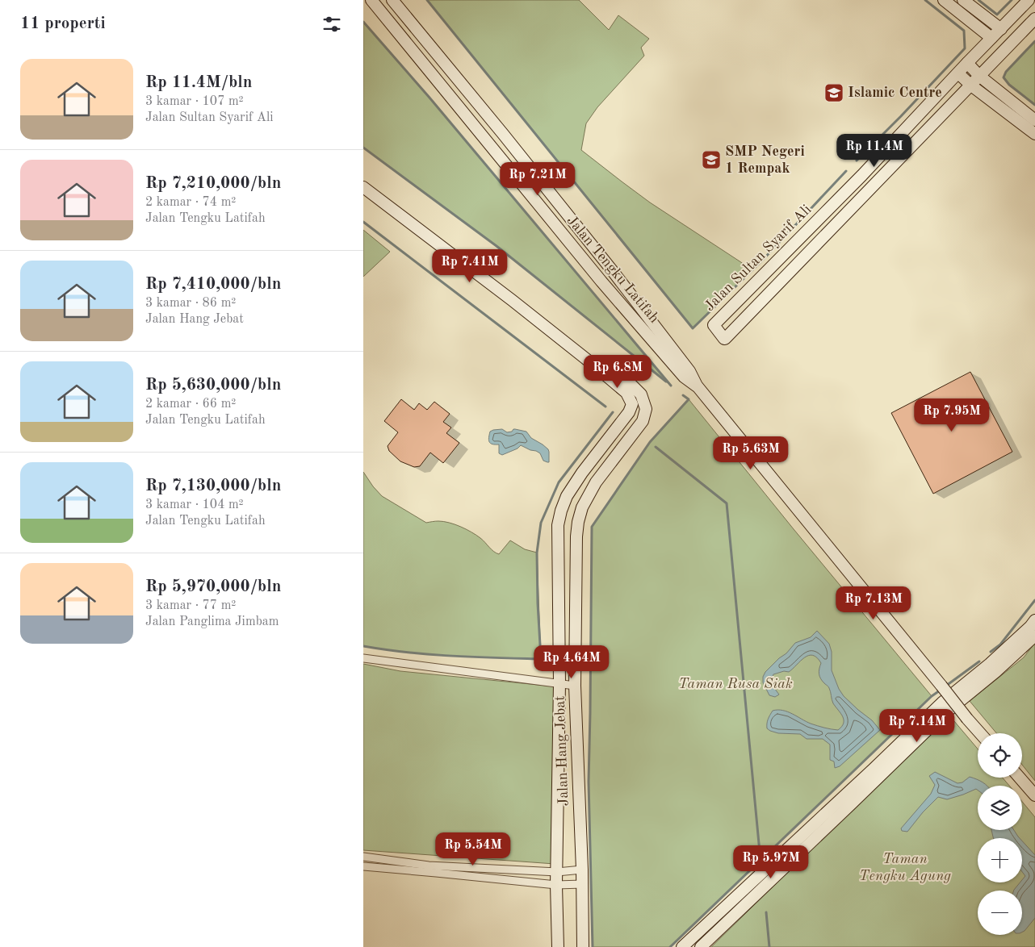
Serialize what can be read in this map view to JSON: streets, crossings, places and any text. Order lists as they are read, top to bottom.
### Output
{
  "streets": {
    "street": ["Jalan Sultan Syarif Ali", "Jalan Tengku Latifah", "Jalan Hang Jebat"]
  },
  "parks": ["Taman Rusa Siak", "Taman Tengku Agung"],
  "places": {
    "school or university": ["Islamic Centre", "SMP Negeri 1 Rempak"]
  },
  "page": {
    "heading": "11 properti",
    "list": [
      {
        "name": "Rp 11.4M/bln",
        "note": "3 kamar · 107 m² · Jalan Sultan Syarif Ali"
      },
      {
        "name": "Rp 7,210,000/bln",
        "note": "2 kamar · 74 m² · Jalan Tengku Latifah"
      },
      {
        "name": "Rp 7,410,000/bln",
        "note": "3 kamar · 86 m² · Jalan Hang Jebat"
      },
      {
        "name": "Rp 5,630,000/bln",
        "note": "2 kamar · 66 m² · Jalan Tengku Latifah"
      },
      {
        "name": "Rp 7,130,000/bln",
        "note": "3 kamar · 104 m² · Jalan Tengku Latifah"
      },
      {
        "name": "Rp 5,970,000/bln",
        "note": "3 kamar · 77 m² · Jalan Panglima Jimbam"
      }
    ],
    "price": [
      "Rp 11.4M",
      "Rp 7.21M",
      "Rp 7.41M",
      "Rp 6.8M",
      "Rp 7.95M",
      "Rp 5.63M",
      "Rp 7.13M",
      "Rp 4.64M",
      "Rp 7.14M",
      "Rp 5.54M",
      "Rp 5.97M"
    ],
    "map_buttons": ["+", "−"]
  }
}
